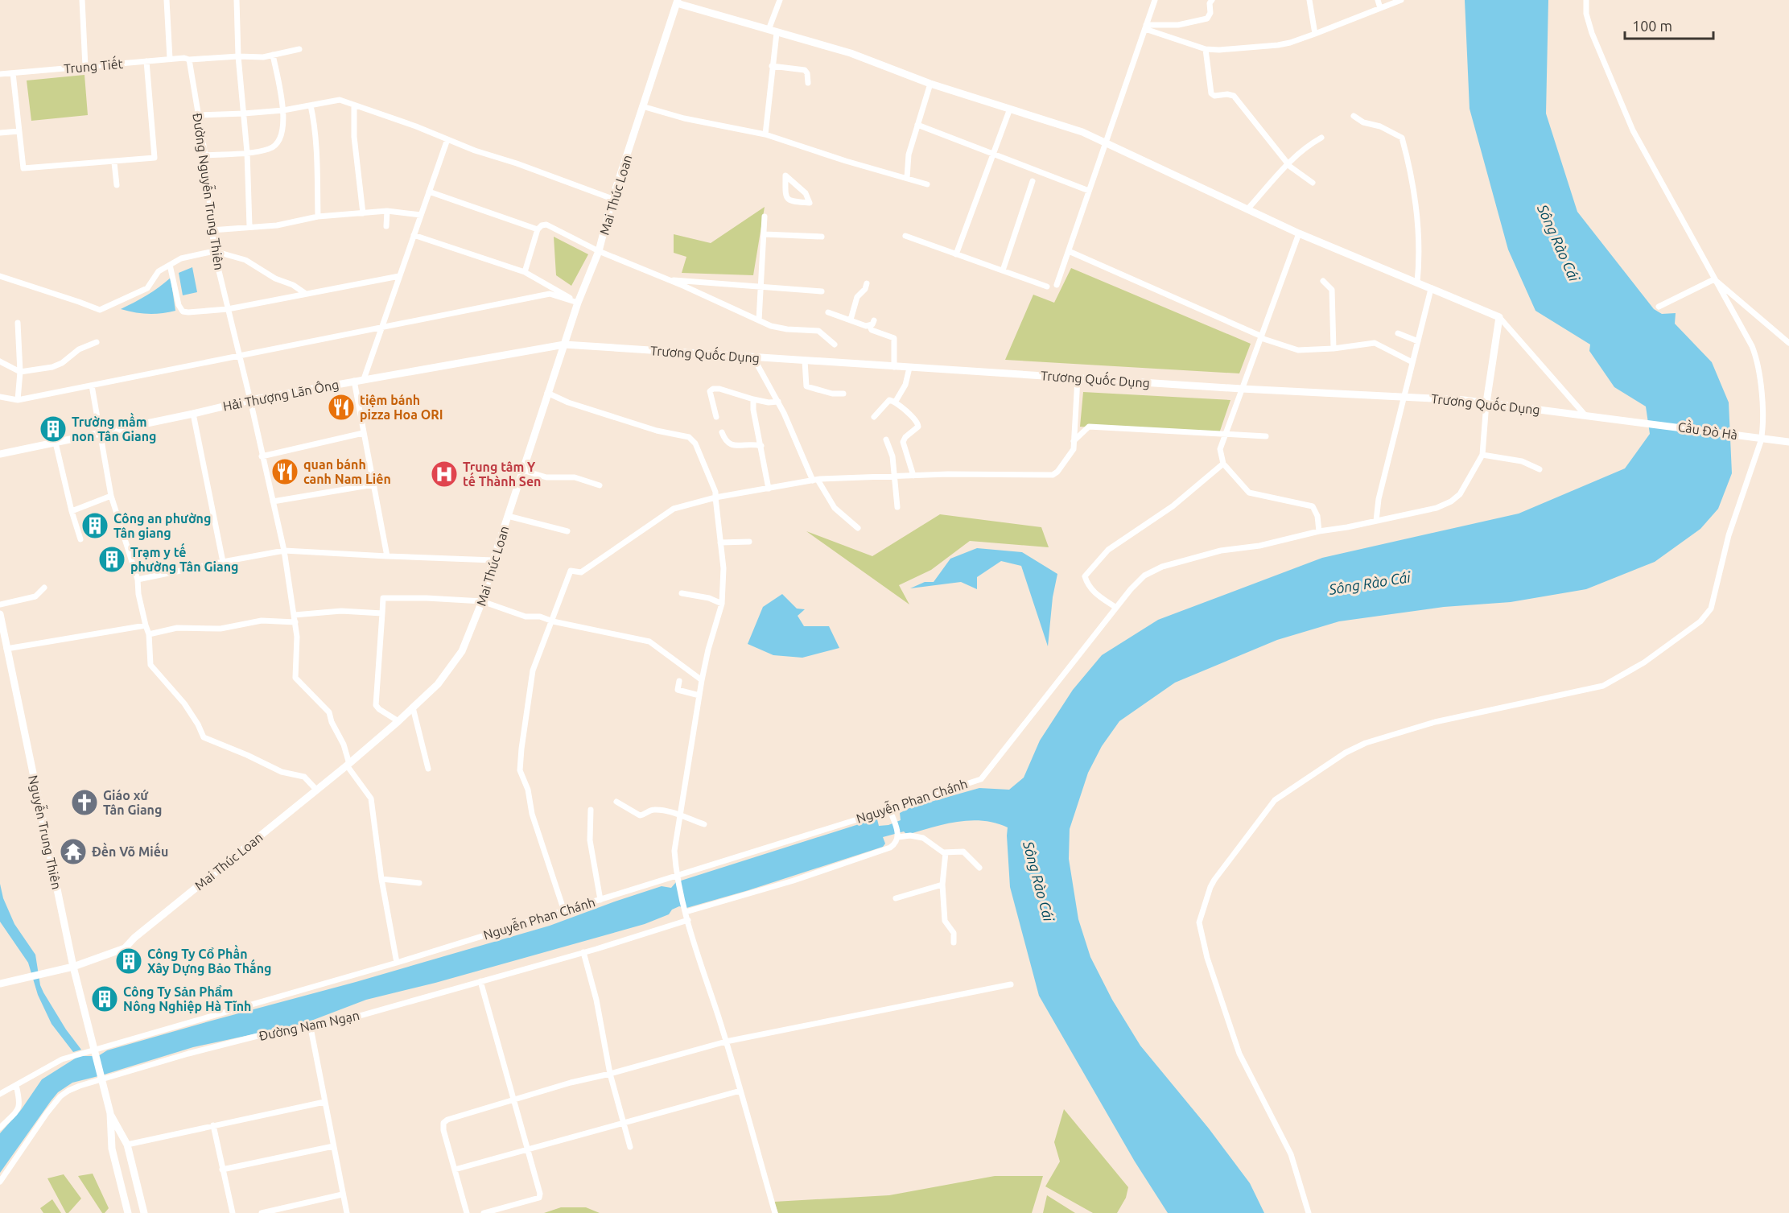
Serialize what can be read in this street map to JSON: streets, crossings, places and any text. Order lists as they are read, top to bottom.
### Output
{
  "streets": {
    "street": [
      "Trung Tiết",
      "Đường Nguyễn Trung Thiên",
      "Mai Thúc Loan",
      "Trương Quốc Dụng",
      "Hải Thượng Lãn Ông",
      "Cầu Đò Hà",
      "Nguyễn Phan Chánh",
      "Nguyễn Trung Thiên",
      "Đường Nam Ngạn"
    ]
  },
  "crossings": [
    ["Trung Tiết", "Đường Nguyễn Trung Thiên"],
    ["Đường Nguyễn Trung Thiên", "Mai Thúc Loan"],
    ["Đường Nguyễn Trung Thiên", "Hải Thượng Lãn Ông"],
    ["Đường Nguyễn Trung Thiên", "Nguyễn Phan Chánh"],
    ["Mai Thúc Loan", "Trương Quốc Dụng"],
    ["Mai Thúc Loan", "Hải Thượng Lãn Ông"],
    ["Mai Thúc Loan", "Nguyễn Trung Thiên"],
    ["Trương Quốc Dụng", "Hải Thượng Lãn Ông"],
    ["Trương Quốc Dụng", "Cầu Đò Hà"],
    ["Nguyễn Phan Chánh", "Nguyễn Trung Thiên"],
    ["Nguyễn Trung Thiên", "Đường Nam Ngạn"]
  ],
  "water": ["Sông Rào Cái"],
  "places": {
    "restaurant": ["tiệm bánh pizza Hoa ORI", "quan bánh canh Nam Liên"],
    "building": [
      "Trường mầm non Tân Giang",
      "Công an phường Tân giang",
      "Trạm y tế phường Tân Giang",
      "Công Ty Cổ Phần Xây Dựng Bảo Thắng",
      "Công Ty Sản Phẩm Nông Nghiệp Hà Tĩnh"
    ],
    "hospital": ["Trung tâm Y tế Thành Sen"],
    "church": ["Giáo xứ Tân Giang"],
    "temple": ["Đền Võ Miếu"]
  },
  "scale_bar": "100 m"
}
